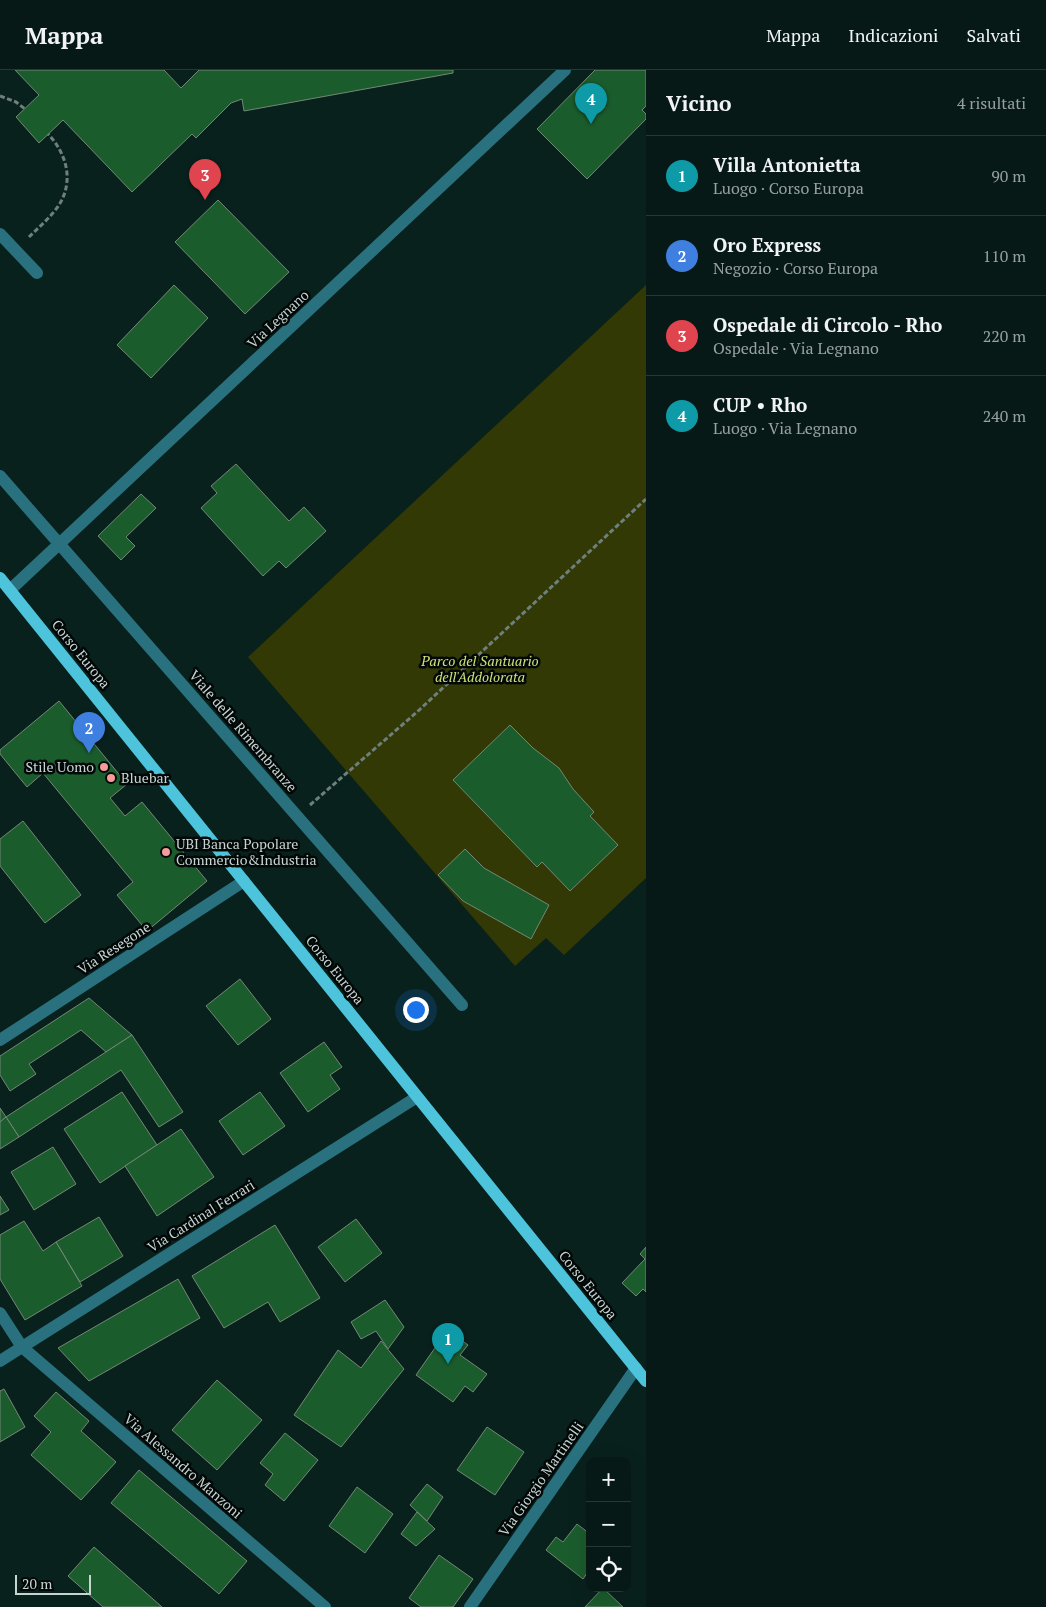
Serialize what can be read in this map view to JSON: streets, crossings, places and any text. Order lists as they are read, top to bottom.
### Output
{
  "streets": {
    "main road": ["Corso Europa"],
    "street": [
      "Via Legnano",
      "Viale delle Rimembranze",
      "Via Resegone",
      "Via Cardinal Ferrari",
      "Via Alessandro Manzoni",
      "Via Giorgio Martinelli"
    ]
  },
  "crossings": [
    ["Via Legnano", "Corso Europa"],
    ["Via Legnano", "Viale delle Rimembranze"],
    ["Corso Europa", "Via Resegone"],
    ["Corso Europa", "Via Cardinal Ferrari"],
    ["Corso Europa", "Via Giorgio Martinelli"],
    ["Via Cardinal Ferrari", "Via Alessandro Manzoni"]
  ],
  "parks": ["Parco del Santuario dell'Addolorata"],
  "places": ["Stile Uomo", "Bluebar", "UBI Banca Popolare Commercio&Industria"],
  "scale_bar": "20 m",
  "page": {
    "header": "Mappa",
    "nav": ["Mappa", "Indicazioni", "Salvati"],
    "heading": ["Vicino", "4 risultati"],
    "pins": [
      "4",
      "3",
      "2",
      "1"
    ],
    "list": [
      {
        "mark": "1",
        "name": "Villa Antonietta",
        "note": "Luogo · Corso Europa",
        "value": "90 m"
      },
      {
        "mark": "2",
        "name": "Oro Express",
        "note": "Negozio · Corso Europa",
        "value": "110 m"
      },
      {
        "mark": "3",
        "name": "Ospedale di Circolo - Rho",
        "note": "Ospedale · Via Legnano",
        "value": "220 m"
      },
      {
        "mark": "4",
        "name": "CUP • Rho",
        "note": "Luogo · Via Legnano",
        "value": "240 m"
      }
    ],
    "map_buttons": ["+", "−"],
    "scale": "20 m"
  }
}
